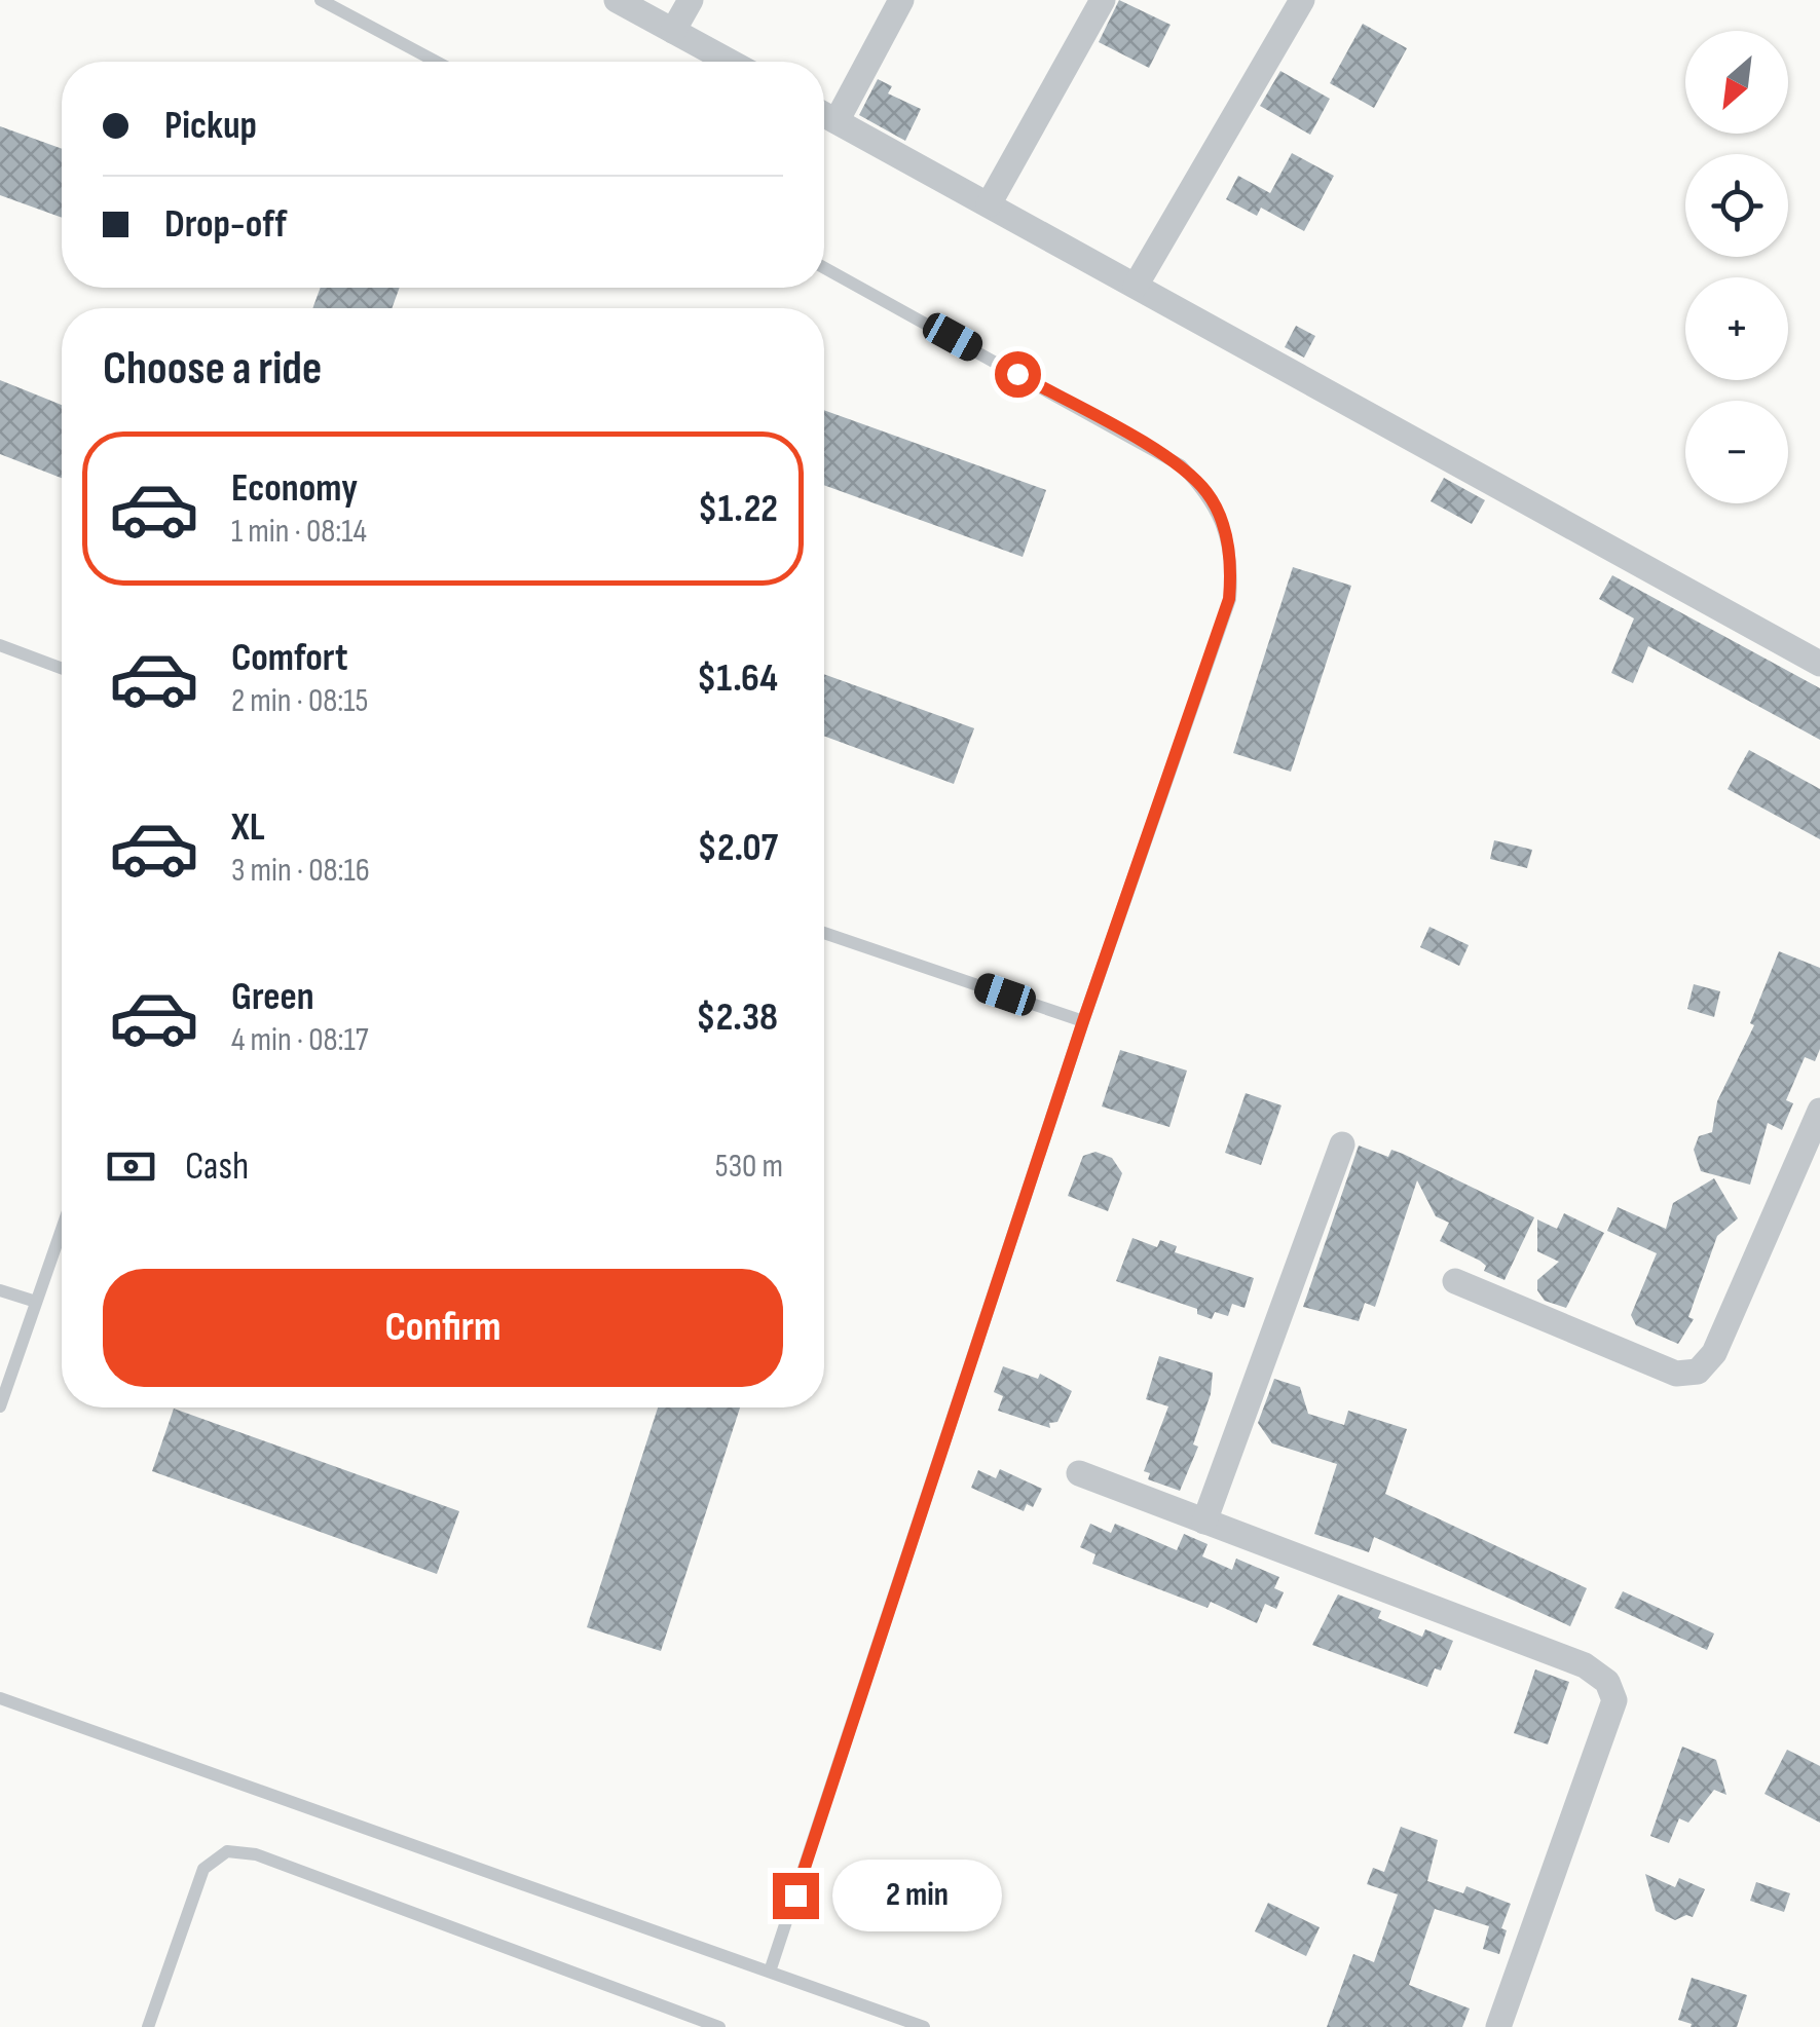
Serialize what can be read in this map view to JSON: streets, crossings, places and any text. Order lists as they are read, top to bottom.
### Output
{
  "north": "bottom left",
  "page": {
    "map_buttons": ["+", "−"],
    "banner": ["Pickup", "Drop-off"],
    "heading": "Choose a ride",
    "list": [
      {
        "name": "Economy",
        "note": "1 min · 08:14",
        "value": "$1.22"
      },
      {
        "name": "Comfort",
        "note": "2 min · 08:15",
        "value": "$1.64"
      },
      {
        "name": "XL",
        "note": "3 min · 08:16",
        "value": "$2.07"
      },
      {
        "name": "Green",
        "note": "4 min · 08:17",
        "value": "$2.38"
      }
    ],
    "pay": ["Cash", "530 m"],
    "buttons": "Confirm",
    "bubble": "2 min"
  }
}
